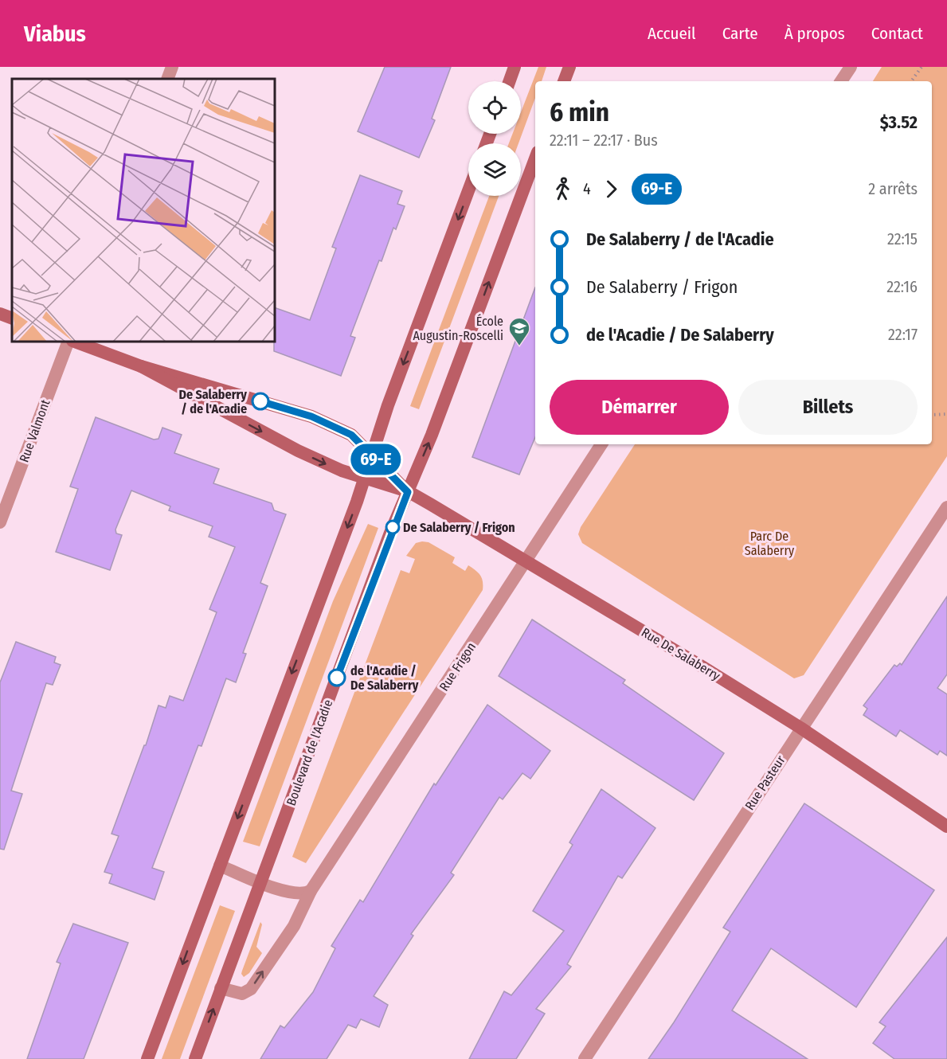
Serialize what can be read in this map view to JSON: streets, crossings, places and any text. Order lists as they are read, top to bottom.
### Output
{
  "streets": {
    "main road": ["Rue De Salaberry", "Boulevard de l'Acadie"],
    "street": ["Rue Valmont", "Rue Frigon", "Rue Pasteur"]
  },
  "crossings": [
    ["Rue De Salaberry", "Rue Frigon"],
    ["Rue De Salaberry", "Boulevard de l'Acadie"],
    ["Rue De Salaberry", "Rue Pasteur"],
    ["Rue Frigon", "Boulevard de l'Acadie"]
  ],
  "parks": ["Parc De Salaberry"],
  "places": {
    "school or university": ["École Augustin-Roscelli"],
    "other": ["De Salaberry / de l'Acadie", "De Salaberry / Frigon", "de l'Acadie / De Salaberry"]
  },
  "lines": ["bus line 69-E"],
  "page": {
    "header": "Viabus",
    "nav": [
      "Accueil",
      "Carte",
      "À propos",
      "Contact"
    ],
    "on_map": "69-E",
    "heading": ["6 min", "22:11 – 22:17 · Bus", "$3.52"],
    "legs": ["4", "69-E", "2 arrêts"],
    "list": [
      {
        "name": "De Salaberry / de l'Acadie",
        "value": "22:15"
      },
      {
        "name": "De Salaberry / Frigon",
        "value": "22:16"
      },
      {
        "name": "de l'Acadie / De Salaberry",
        "value": "22:17"
      }
    ],
    "buttons": ["Démarrer", "Billets"]
  }
}
